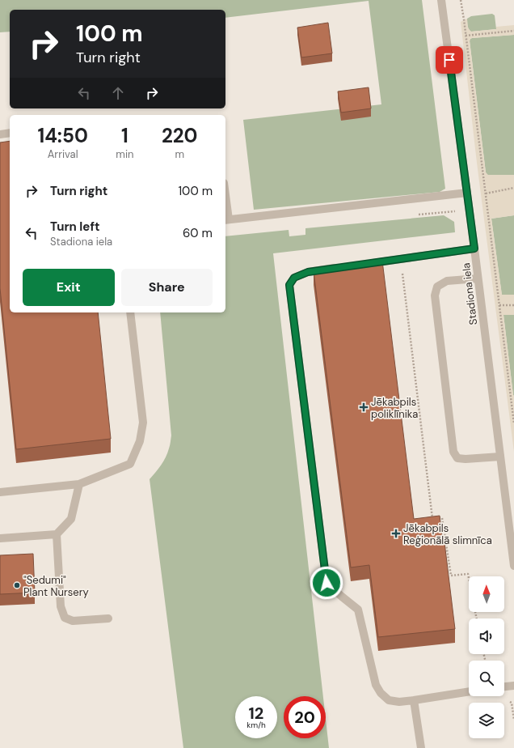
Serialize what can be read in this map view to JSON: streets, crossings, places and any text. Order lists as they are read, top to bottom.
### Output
{
  "streets": {
    "street": ["Stadiona iela"]
  },
  "places": {
    "health": ["Jēkabpils poliklīnika", "Jēkabpils Reģionālā slimnīca"],
    "other": ["\"Sedumi\" Plant Nursery"]
  },
  "north": "top",
  "page": {
    "turn": ["100 m", "Turn right"],
    "eta": [
      "14:50",
      "Arrival",
      "1",
      "min",
      "220",
      "m"
    ],
    "list": [
      {
        "name": "Turn right",
        "value": "100 m"
      },
      {
        "name": "Turn left",
        "note": "Stadiona iela",
        "value": "60 m"
      }
    ],
    "buttons": ["Exit", "Share"],
    "speed": "12 km/h",
    "limit": "20"
  }
}
